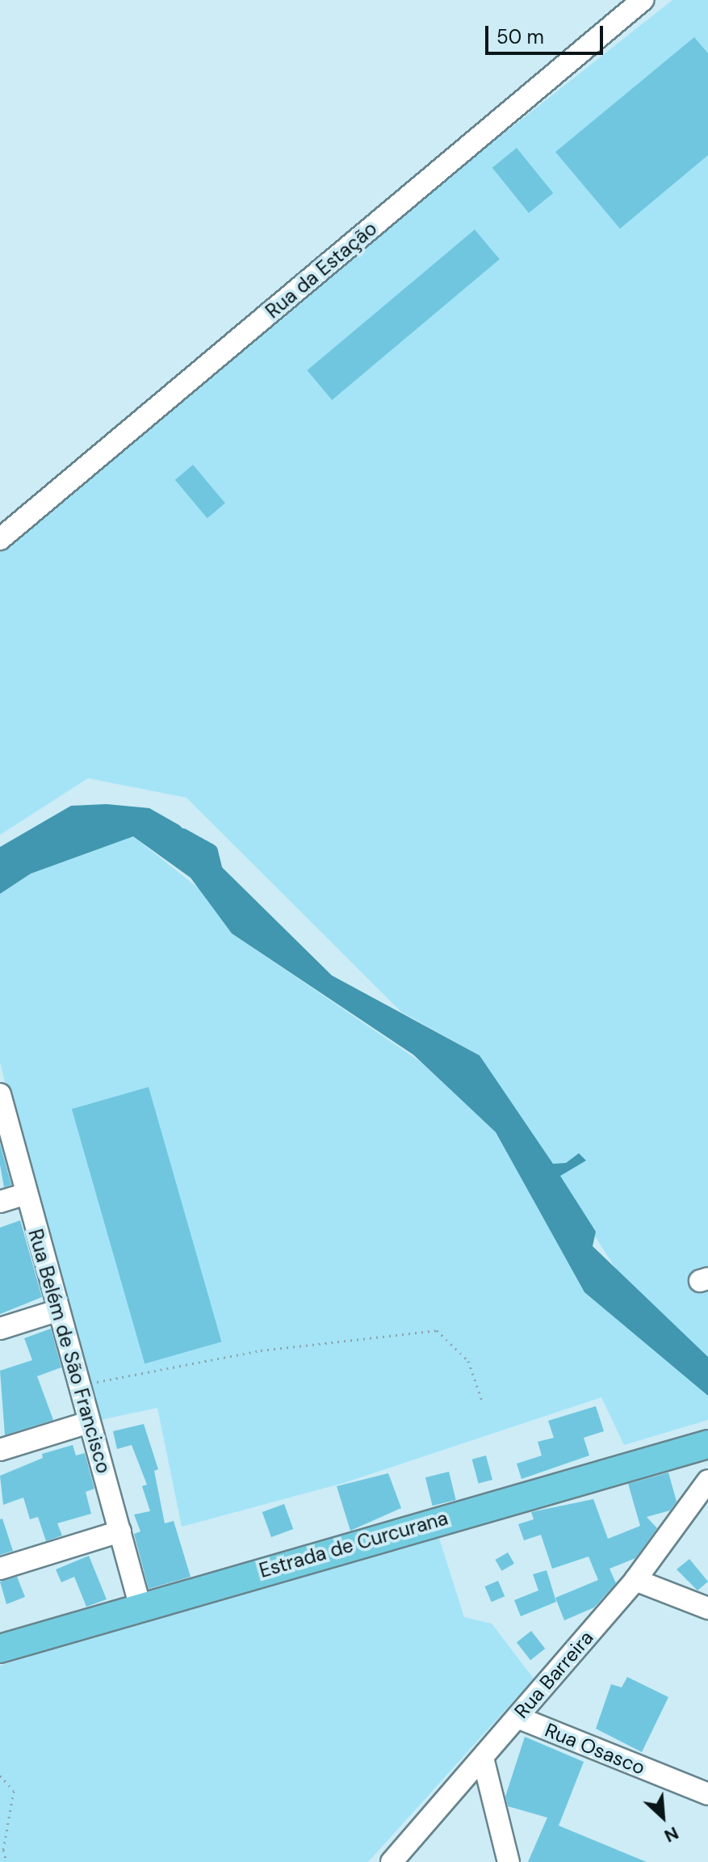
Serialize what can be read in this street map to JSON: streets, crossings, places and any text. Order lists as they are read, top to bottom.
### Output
{
  "streets": {
    "main road": ["Estrada de Curcurana"],
    "street": [
      "Rua da Estação",
      "Rua Belém de São Francisco",
      "Rua Barreira",
      "Rua Osasco"
    ]
  },
  "crossings": [
    ["Rua Belém de São Francisco", "Estrada de Curcurana"],
    ["Rua Barreira", "Rua Osasco"]
  ],
  "scale_bar": "50 m",
  "north": "bottom right"
}
